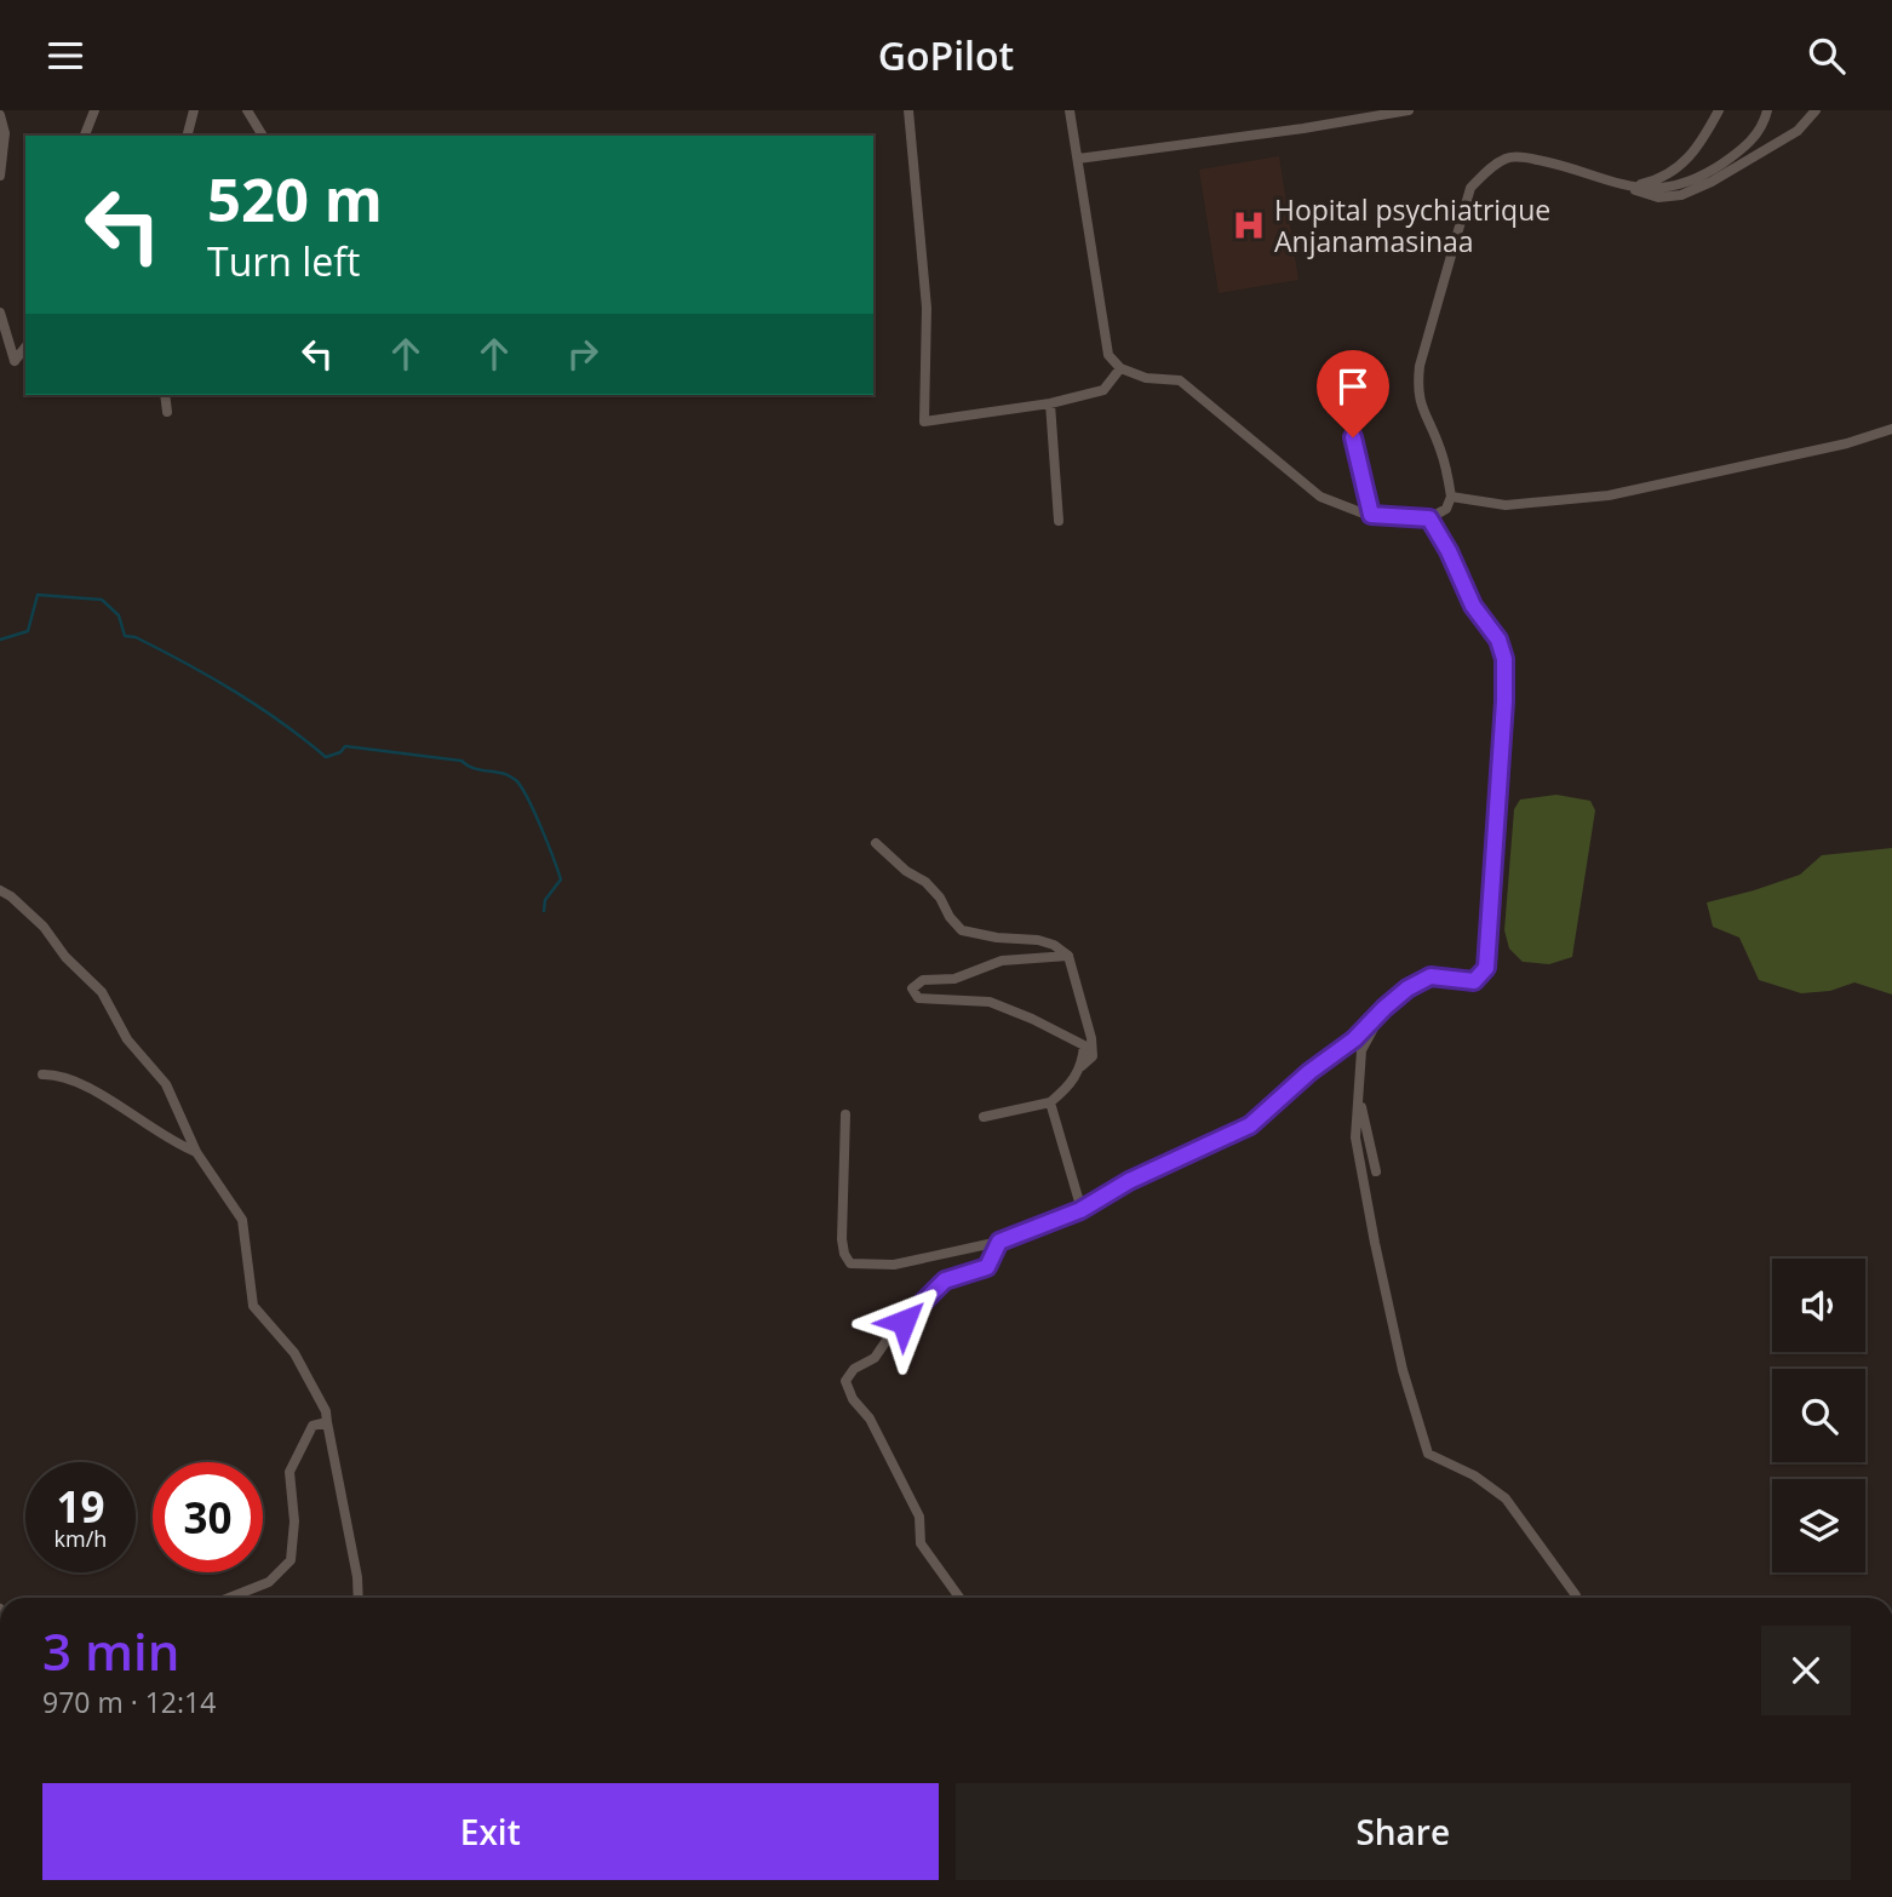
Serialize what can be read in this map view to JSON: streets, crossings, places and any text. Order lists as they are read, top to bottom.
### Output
{
  "places": {
    "hospital": ["Hopital psychiatrique Anjanamasinaa"]
  },
  "page": {
    "header": "GoPilot",
    "turn": ["520 m", "Turn left"],
    "speed": "19 km/h",
    "limit": "30",
    "heading": ["3 min", "970 m · 12:14"],
    "buttons": ["Exit", "Share"]
  }
}
